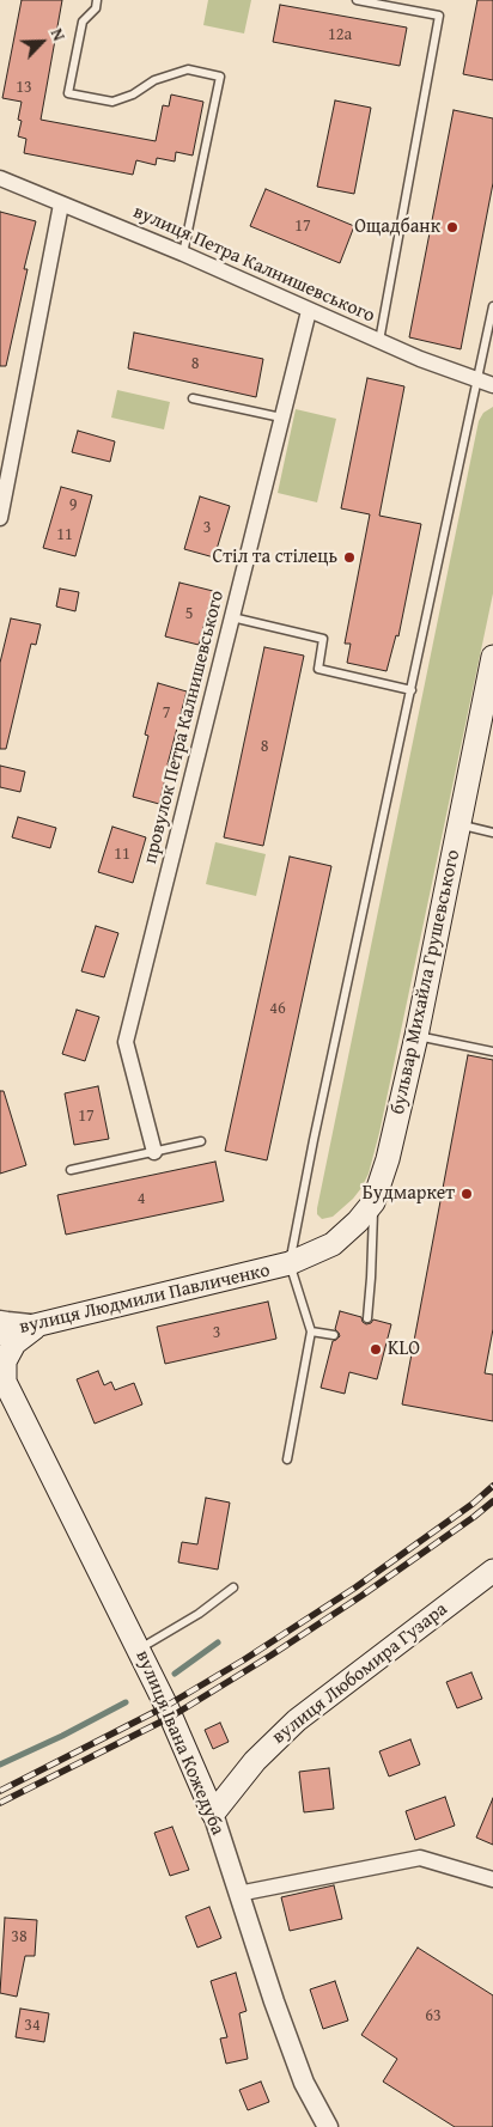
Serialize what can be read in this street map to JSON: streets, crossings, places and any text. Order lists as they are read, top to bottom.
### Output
{
  "streets": {
    "main road": [
      "бульвар Михайла Грушевського",
      "вулиця Людмили Павличенко",
      "вулиця Любомира Гузара",
      "вулиця Івана Кожедуба"
    ],
    "street": ["вулиця Петра Калнишевського", "провулок Петра Калнишевського"]
  },
  "crossings": [
    ["вулиця Петра Калнишевського", "провулок Петра Калнишевського"],
    ["бульвар Михайла Грушевського", "вулиця Людмили Павличенко"],
    ["вулиця Любомира Гузара", "вулиця Івана Кожедуба"]
  ],
  "places": [
    "Ощадбанк",
    "Стіл та стілець",
    "Будмаркет",
    "KLO"
  ],
  "house_numbers": [
    "12а",
    "13",
    "17",
    "8",
    "9",
    "3",
    "11",
    "5",
    "7",
    "8",
    "11",
    "46",
    "17",
    "4",
    "3",
    "38",
    "63",
    "34"
  ],
  "north": "top right"
}
